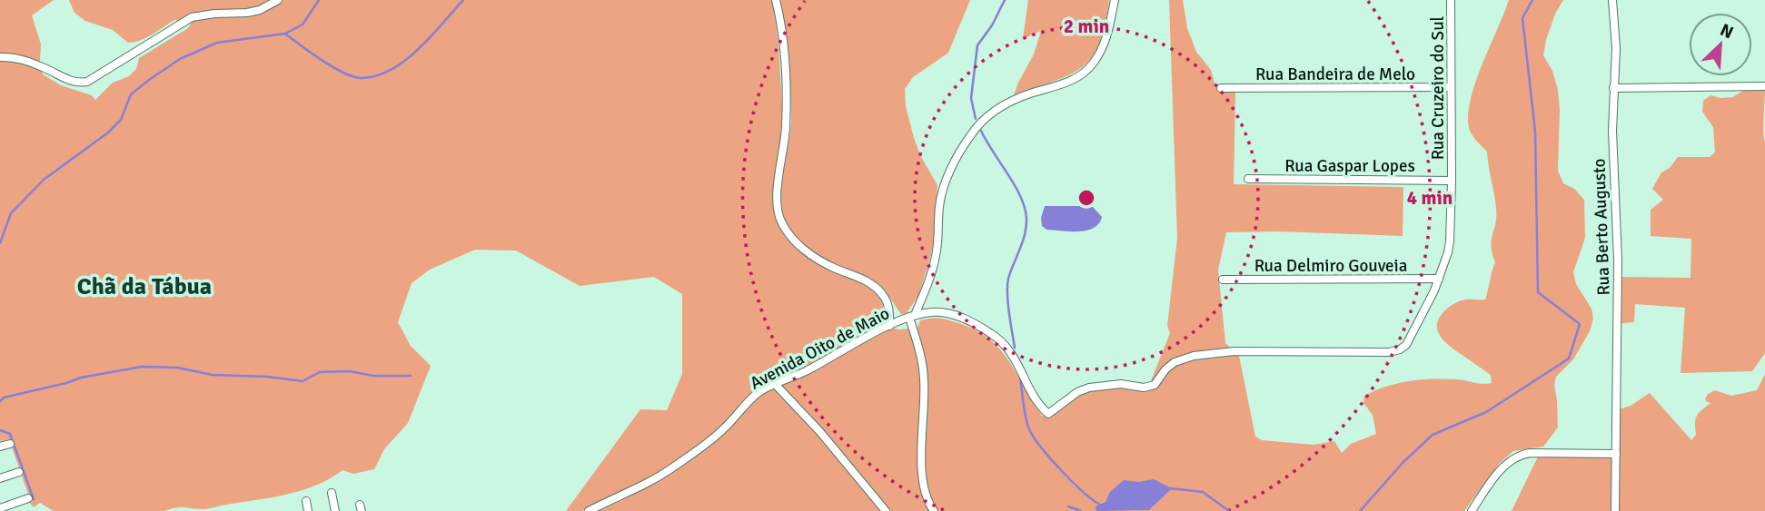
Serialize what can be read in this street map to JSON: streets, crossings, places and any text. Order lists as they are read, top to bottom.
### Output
{
  "streets": {
    "street": [
      "Rua Bandeira de Melo",
      "Rua Cruzeiro do Sul",
      "Rua Gaspar Lopes",
      "Rua Berto Augusto",
      "Rua Delmiro Gouveia",
      "Avenida Oito de Maio"
    ]
  },
  "crossings": [
    ["Rua Bandeira de Melo", "Rua Cruzeiro do Sul"],
    ["Rua Cruzeiro do Sul", "Rua Gaspar Lopes"],
    ["Rua Cruzeiro do Sul", "Rua Delmiro Gouveia"],
    ["Rua Cruzeiro do Sul", "Avenida Oito de Maio"],
    ["Rua Delmiro Gouveia", "Avenida Oito de Maio"]
  ],
  "districts": ["Chã da Tábua"],
  "north": "top right",
  "rings": ["2 min", "4 min"]
}
